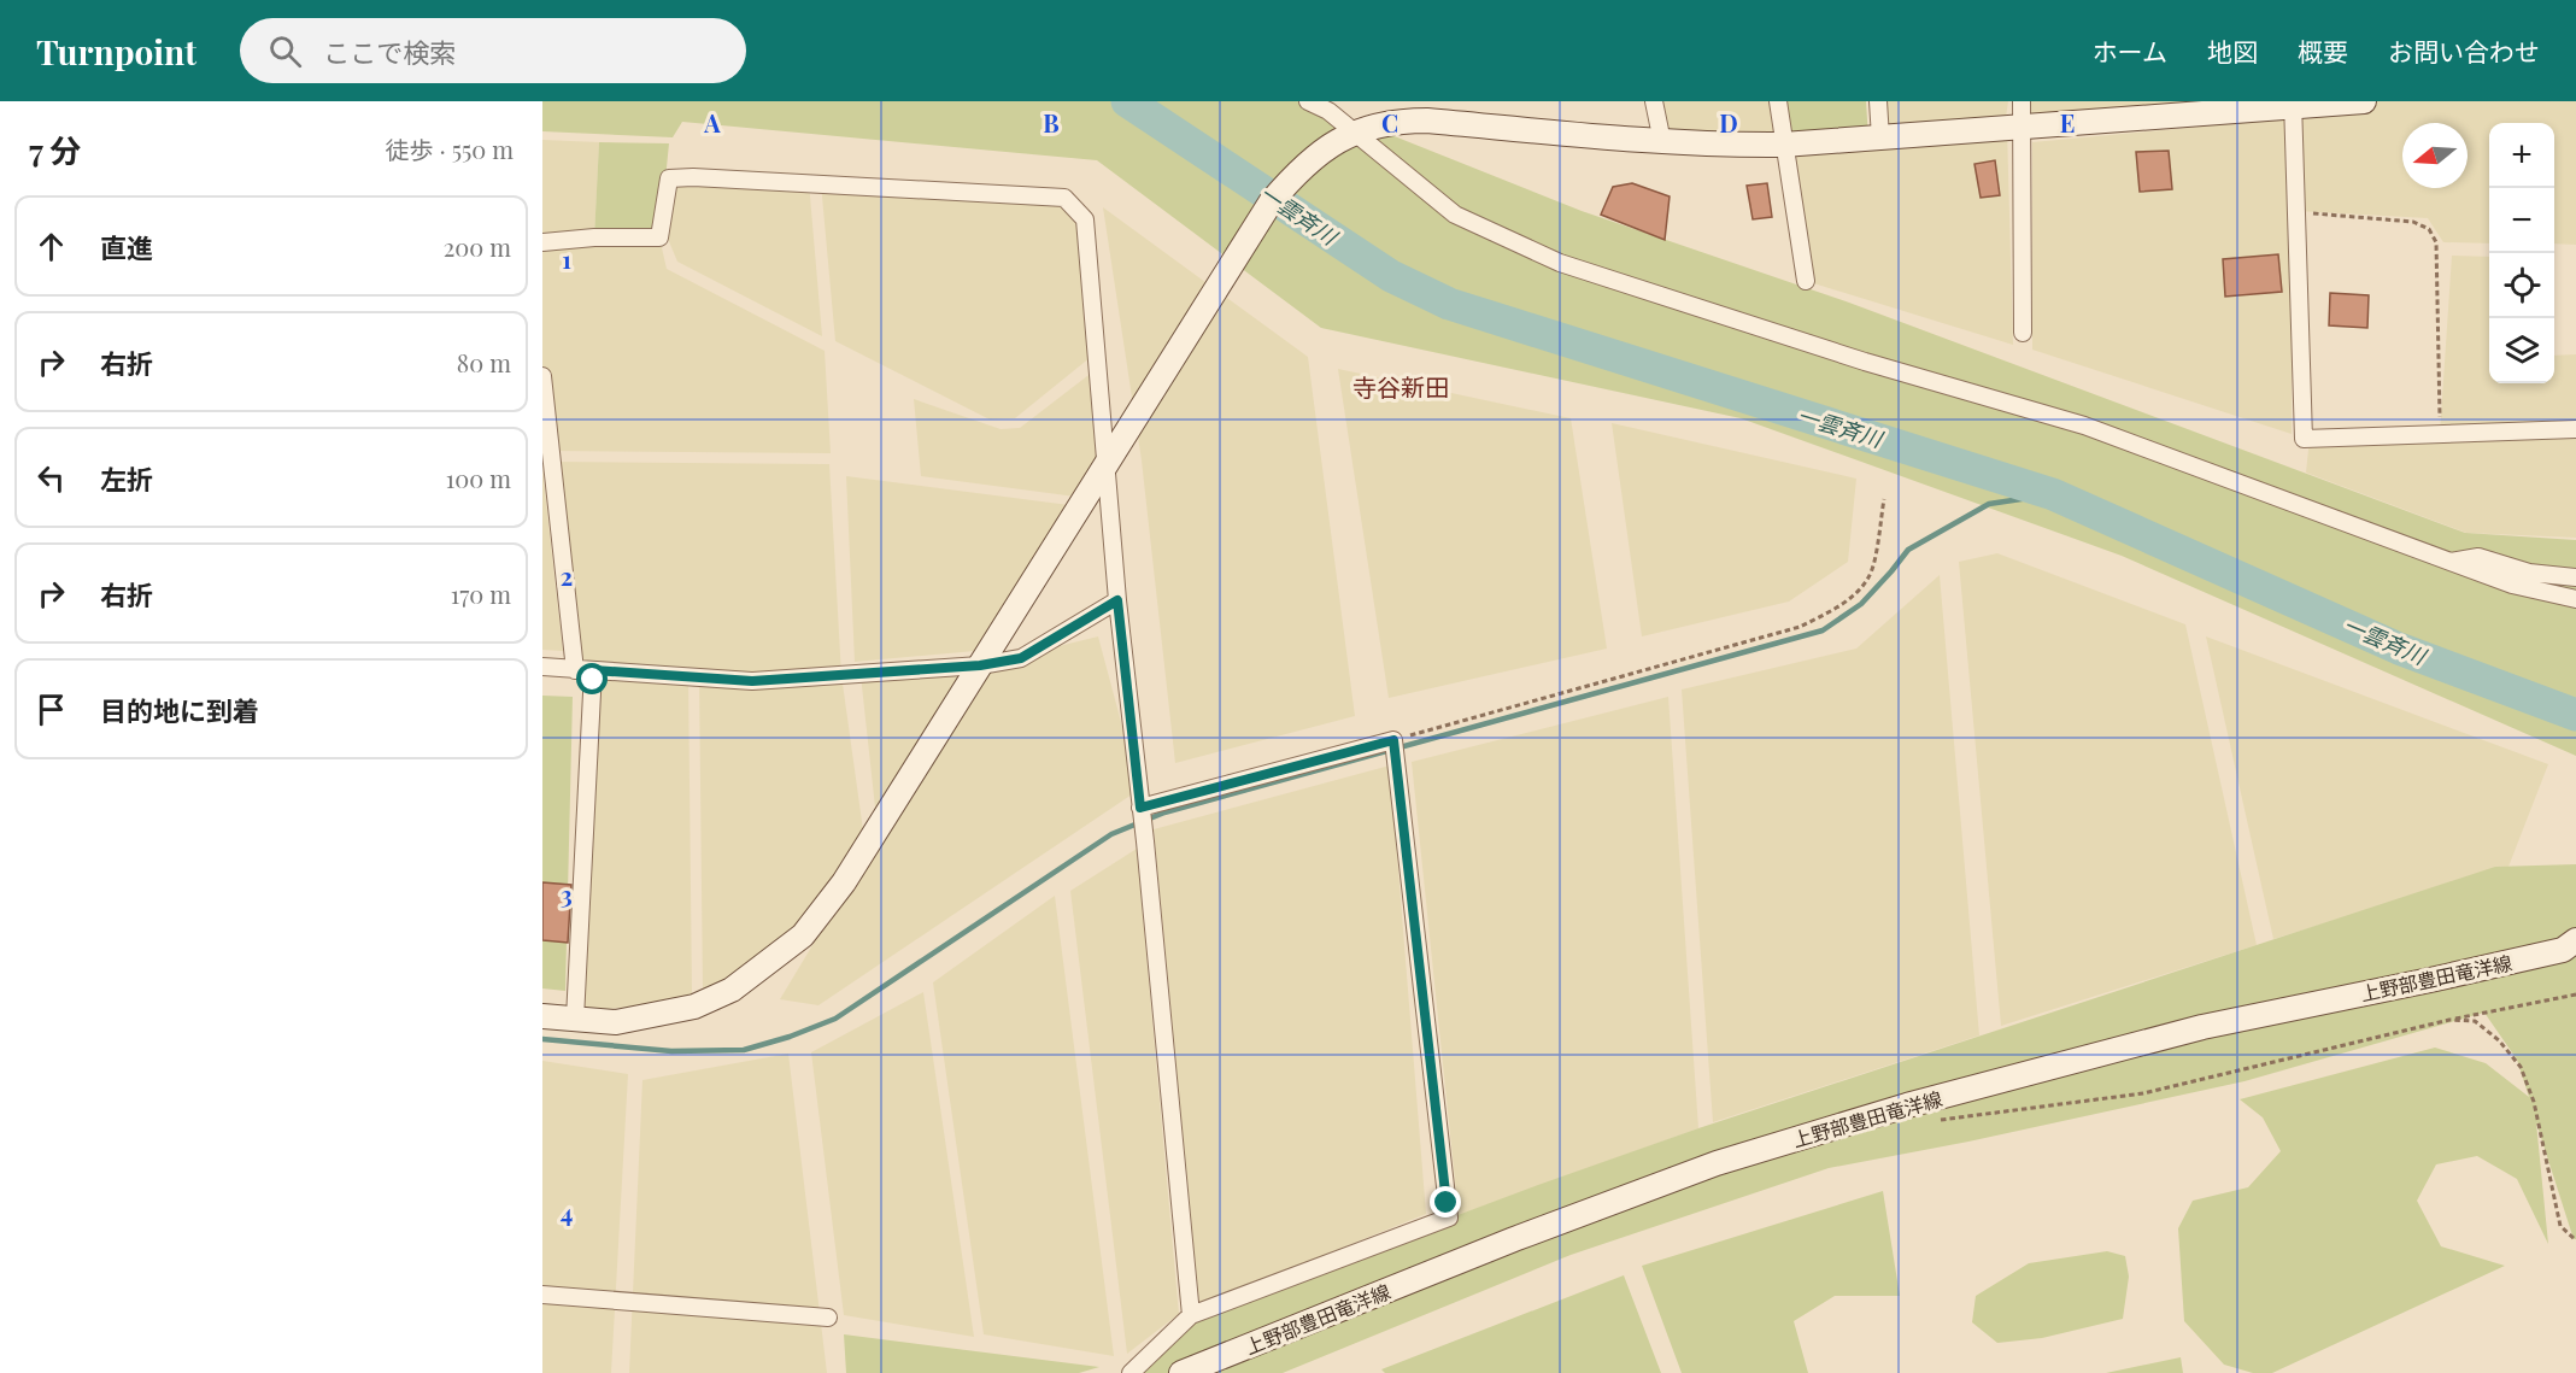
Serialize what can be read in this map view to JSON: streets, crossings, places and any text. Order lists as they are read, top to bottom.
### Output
{
  "streets": {
    "street": ["上野部豊田竜洋線"]
  },
  "districts": ["寺谷新田"],
  "water": ["一雲斉川"],
  "north": "left",
  "page": {
    "header": "Turnpoint",
    "search": "ここで検索",
    "nav": [
      "ホーム",
      "地図",
      "概要",
      "お問い合わせ"
    ],
    "heading": ["7 分", "徒歩 · 550 m"],
    "map_buttons": ["+", "−"],
    "list": [
      ["直進", "200 m"],
      ["右折", "80 m"],
      ["左折", "100 m"],
      ["右折", "170 m"],
      "目的地に到着"
    ]
  },
  "grid": {
    "columns": [
      "A",
      "B",
      "C",
      "D",
      "E"
    ],
    "rows": [
      "1",
      "2",
      "3",
      "4"
    ]
  }
}
